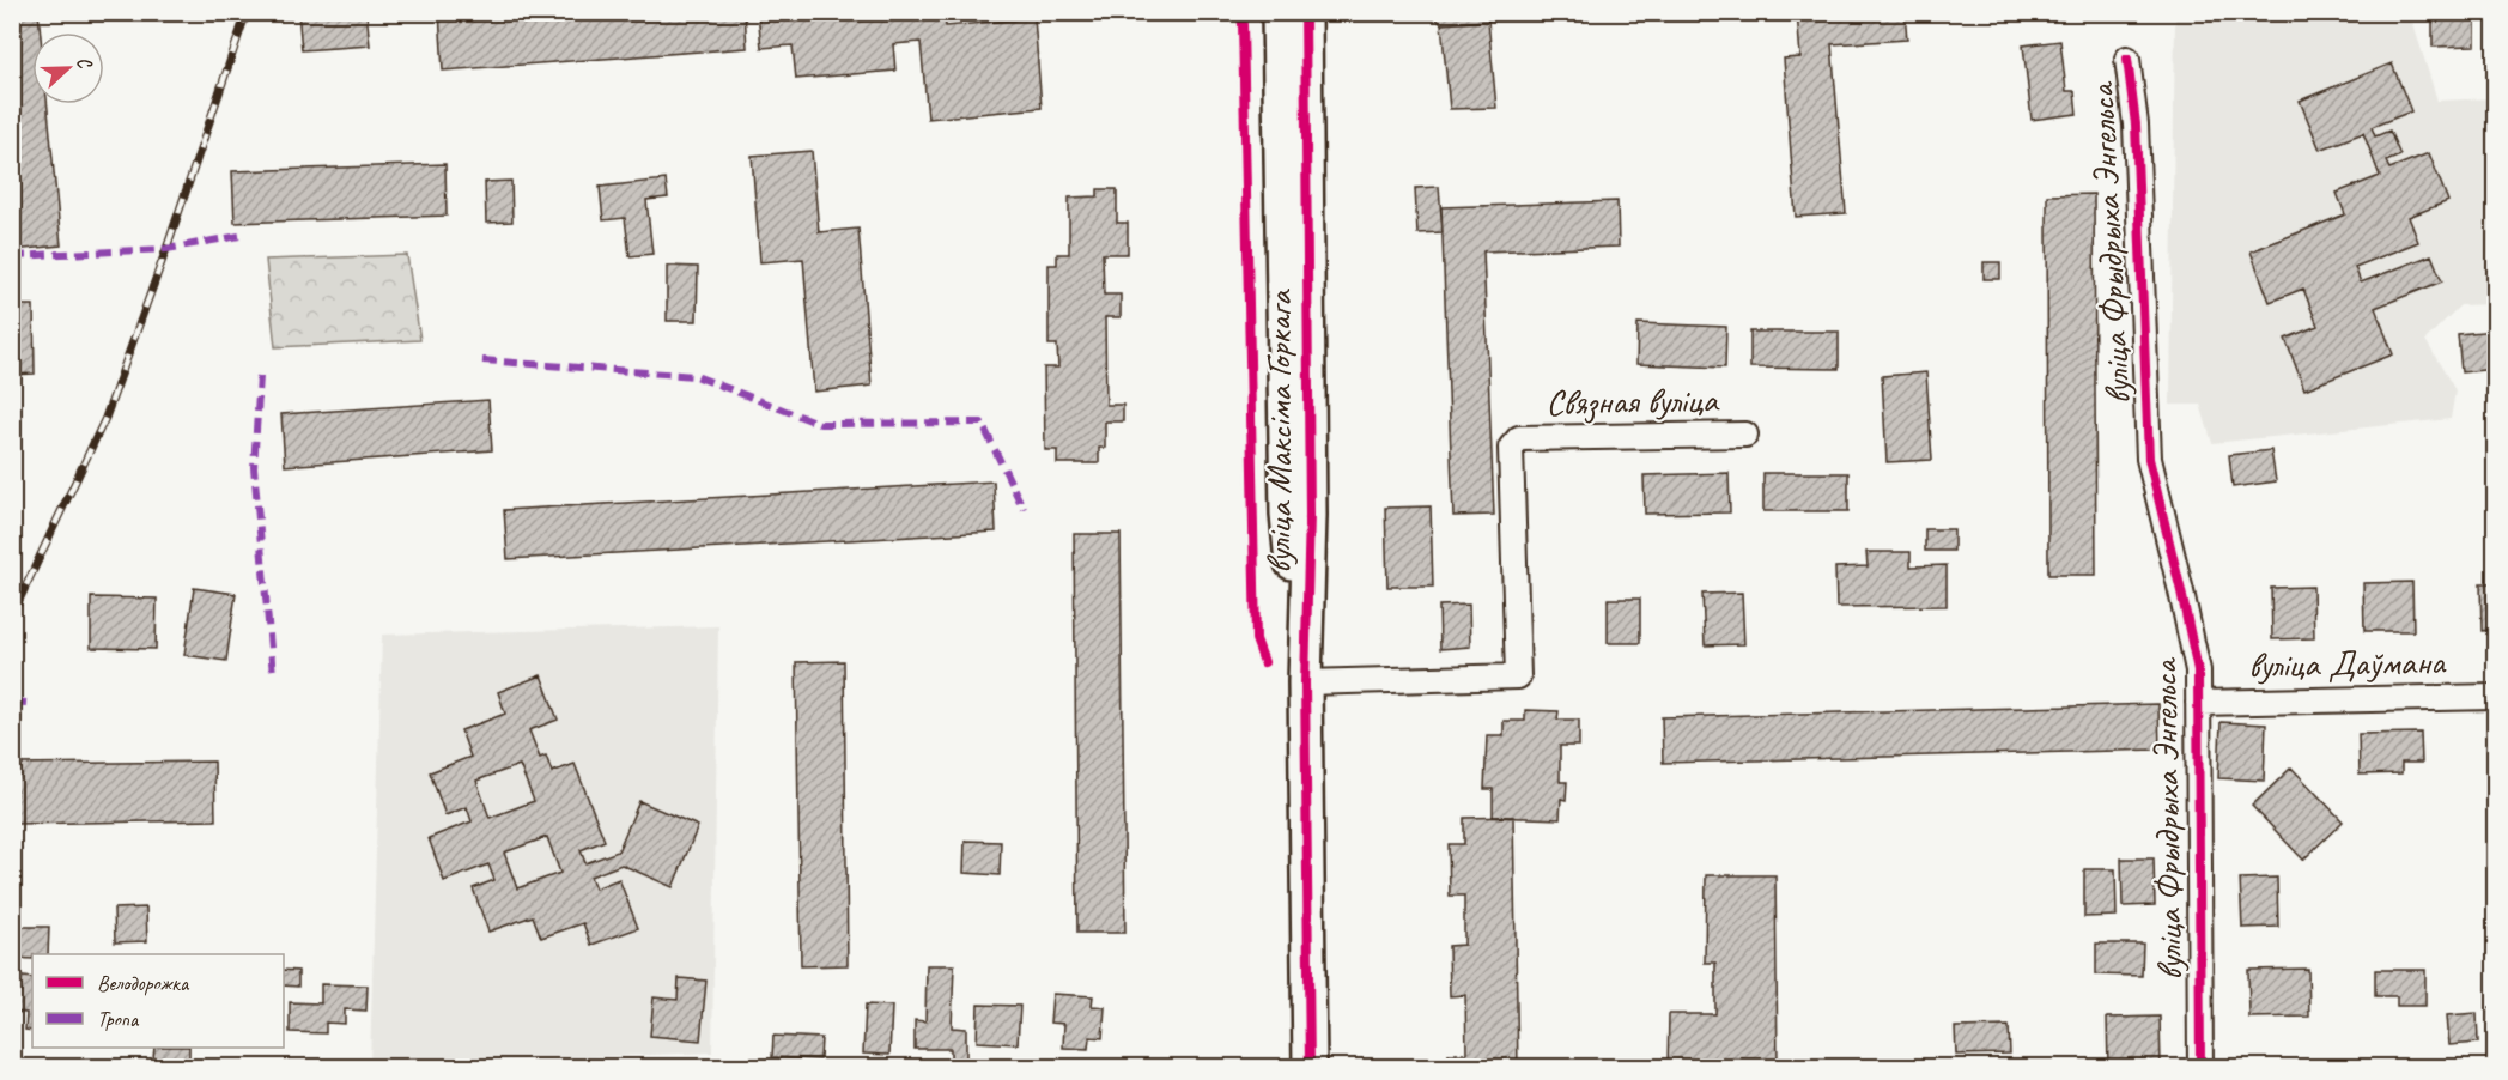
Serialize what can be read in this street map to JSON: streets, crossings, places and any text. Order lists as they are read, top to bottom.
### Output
{
  "streets": {
    "street": [
      "вуліца Фрыдрыха Энгельса",
      "Связная вуліца",
      "вуліца Максіма Горкага",
      "вуліца Даўмана"
    ]
  },
  "crossings": [
    ["вуліца Фрыдрыха Энгельса", "вуліца Даўмана"],
    ["Связная вуліца", "вуліца Максіма Горкага"]
  ],
  "legend": ["Велодорожка", "Тропа"],
  "north": "right"
}
